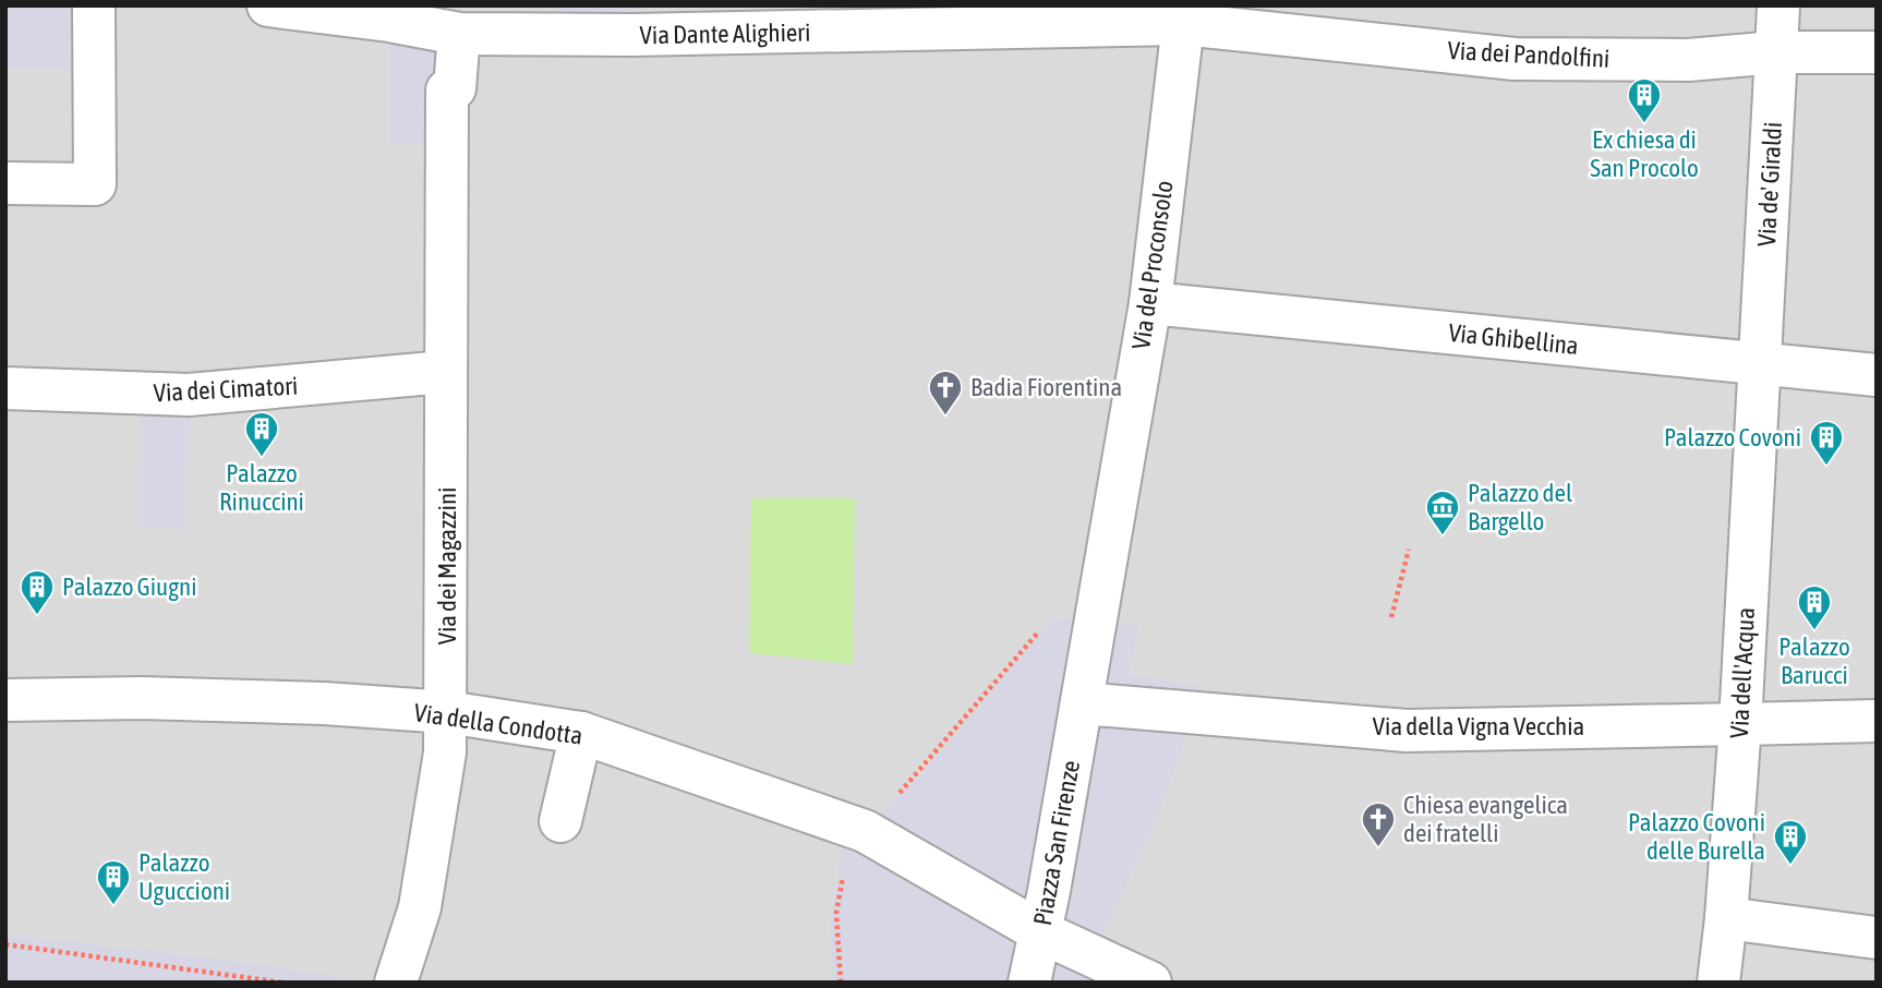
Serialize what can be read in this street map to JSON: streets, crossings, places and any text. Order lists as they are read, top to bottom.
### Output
{
  "streets": {
    "street": [
      "Via Dante Alighieri",
      "Via dei Pandolfini",
      "Via de' Giraldi",
      "Via del Proconsolo",
      "Via Ghibellina",
      "Via dei Cimatori",
      "Via dei Magazzini",
      "Via dell'Acqua",
      "Via della Condotta",
      "Via della Vigna Vecchia",
      "Piazza San Firenze"
    ]
  },
  "crossings": [
    ["Via Dante Alighieri", "Via dei Pandolfini"],
    ["Via Dante Alighieri", "Via del Proconsolo"],
    ["Via Dante Alighieri", "Via dei Magazzini"],
    ["Via dei Pandolfini", "Via de' Giraldi"],
    ["Via dei Pandolfini", "Via del Proconsolo"],
    ["Via de' Giraldi", "Via Ghibellina"],
    ["Via de' Giraldi", "Via dell'Acqua"],
    ["Via del Proconsolo", "Via Ghibellina"],
    ["Via del Proconsolo", "Via della Vigna Vecchia"],
    ["Via del Proconsolo", "Piazza San Firenze"],
    ["Via Ghibellina", "Via dell'Acqua"],
    ["Via dei Cimatori", "Via dei Magazzini"],
    ["Via dei Magazzini", "Via della Condotta"],
    ["Via dell'Acqua", "Via della Vigna Vecchia"],
    ["Via della Condotta", "Piazza San Firenze"],
    ["Via della Vigna Vecchia", "Piazza San Firenze"]
  ],
  "places": {
    "building": [
      "Ex chiesa di San Procolo",
      "Palazzo Rinuccini",
      "Palazzo Covoni",
      "Palazzo Giugni",
      "Palazzo Barucci",
      "Palazzo Covoni delle Burella",
      "Palazzo Uguccioni"
    ],
    "church": ["Badia Fiorentina", "Chiesa evangelica dei fratelli"],
    "museum": ["Palazzo del Bargello"]
  }
}
